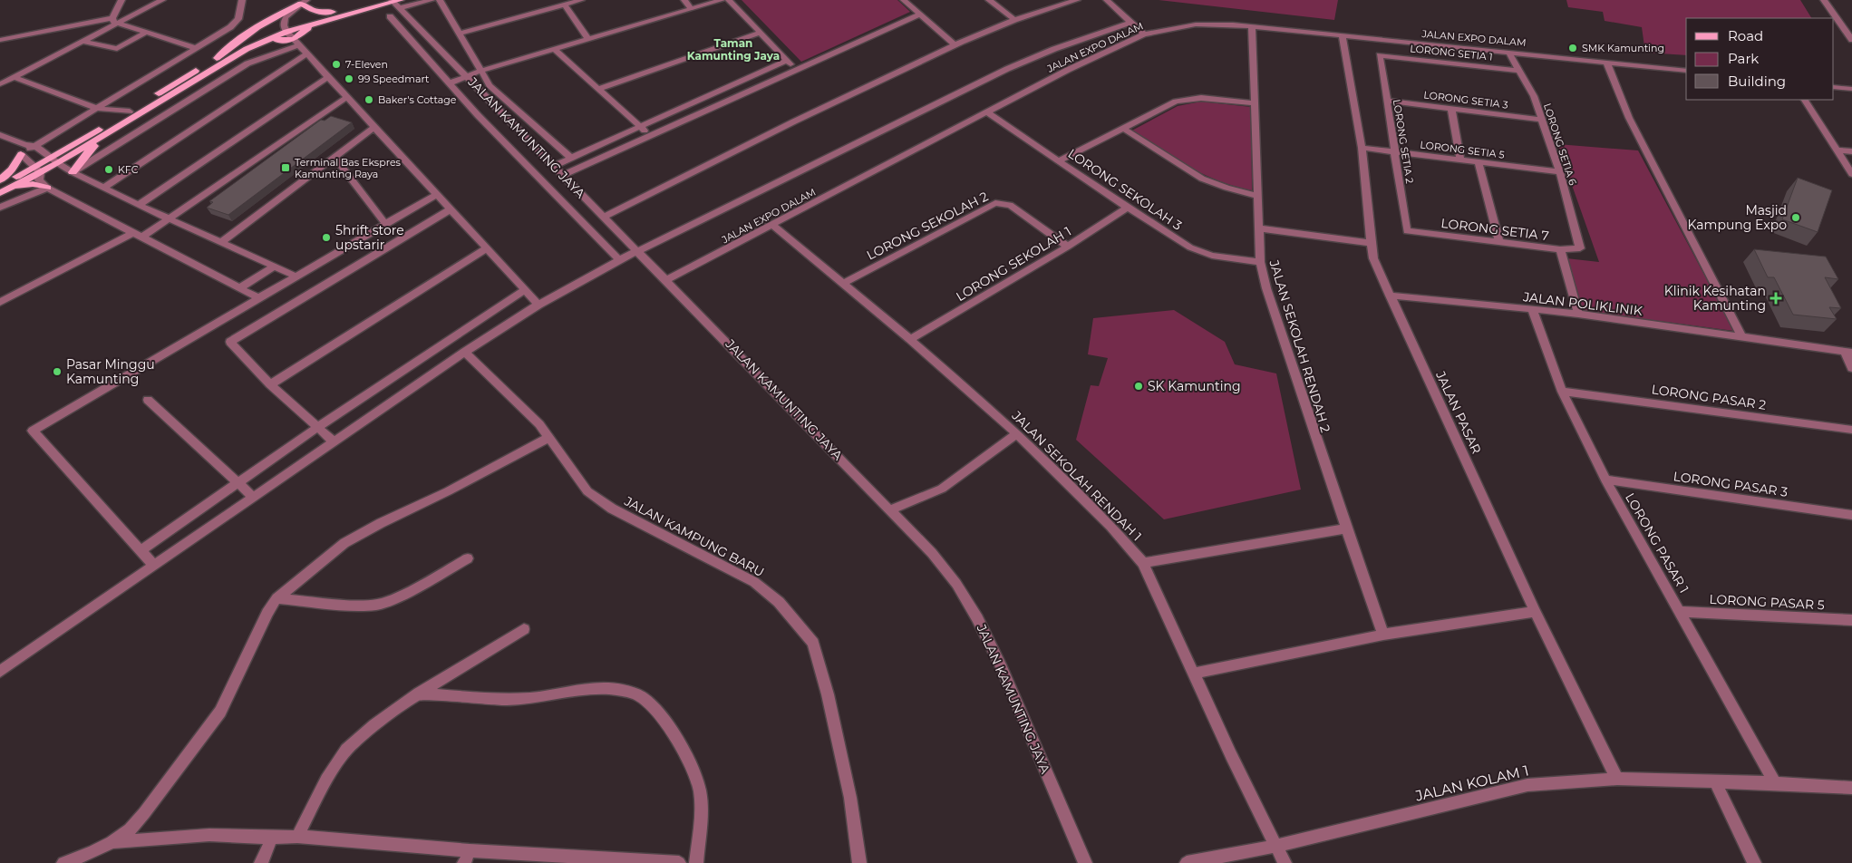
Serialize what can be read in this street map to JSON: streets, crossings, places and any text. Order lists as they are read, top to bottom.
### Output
{
  "streets": {
    "street": [
      "JALAN EXPO DALAM",
      "LORONG SETIA 1",
      "LORONG SETIA 3",
      "JALAN KAMUNTING JAYA",
      "LORONG SETIA 2",
      "LORONG SETIA 6",
      "LORONG SETIA 5",
      "LORONG SEKOLAH 3",
      "LORONG SEKOLAH 2",
      "LORONG SETIA 7",
      "LORONG SEKOLAH 1",
      "JALAN POLIKLINIK",
      "JALAN SEKOLAH RENDAH 2",
      "LORONG PASAR 2",
      "JALAN PASAR",
      "JALAN SEKOLAH RENDAH 1",
      "LORONG PASAR 3",
      "JALAN KAMPUNG BARU",
      "LORONG PASAR 1",
      "LORONG PASAR 5",
      "JALAN KOLAM 1"
    ]
  },
  "crossings": [
    ["JALAN EXPO DALAM", "JALAN KAMUNTING JAYA"],
    ["JALAN EXPO DALAM", "LORONG SETIA 6"],
    ["JALAN EXPO DALAM", "LORONG SEKOLAH 3"],
    ["JALAN EXPO DALAM", "JALAN SEKOLAH RENDAH 2"],
    ["JALAN EXPO DALAM", "JALAN PASAR"],
    ["JALAN EXPO DALAM", "JALAN SEKOLAH RENDAH 1"],
    ["LORONG SETIA 1", "LORONG SETIA 2"],
    ["LORONG SETIA 1", "LORONG SETIA 6"],
    ["LORONG SETIA 3", "LORONG SETIA 2"],
    ["LORONG SETIA 3", "LORONG SETIA 6"],
    ["LORONG SETIA 2", "LORONG SETIA 5"],
    ["LORONG SETIA 2", "LORONG SETIA 7"],
    ["LORONG SETIA 6", "LORONG SETIA 5"],
    ["LORONG SETIA 6", "LORONG SETIA 7"],
    ["LORONG SETIA 5", "JALAN PASAR"],
    ["LORONG SEKOLAH 3", "LORONG SEKOLAH 1"],
    ["LORONG SEKOLAH 3", "JALAN SEKOLAH RENDAH 2"],
    ["LORONG SEKOLAH 2", "LORONG SEKOLAH 1"],
    ["LORONG SEKOLAH 2", "JALAN SEKOLAH RENDAH 1"],
    ["LORONG SEKOLAH 1", "JALAN SEKOLAH RENDAH 1"],
    ["JALAN POLIKLINIK", "JALAN PASAR"],
    ["JALAN POLIKLINIK", "LORONG PASAR 1"],
    ["LORONG PASAR 2", "LORONG PASAR 1"],
    ["JALAN PASAR", "JALAN KOLAM 1"],
    ["JALAN SEKOLAH RENDAH 1", "JALAN KOLAM 1"],
    ["LORONG PASAR 3", "LORONG PASAR 1"],
    ["LORONG PASAR 1", "LORONG PASAR 5"],
    ["LORONG PASAR 1", "JALAN KOLAM 1"]
  ],
  "districts": ["Taman Kamunting Jaya"],
  "places": {
    "other": [
      "SMK Kamunting",
      "7-Eleven",
      "99 Speedmart",
      "Baker's Cottage",
      "KFC",
      "Masjid Kampung Expo",
      "5hrift store upstarir",
      "Pasar Minggu Kamunting",
      "SK Kamunting"
    ],
    "transit": ["Terminal Bas Ekspres Kamunting Raya"],
    "health": ["Klinik Kesihatan Kamunting"]
  },
  "legend": ["Road", "Park", "Building"]
}
